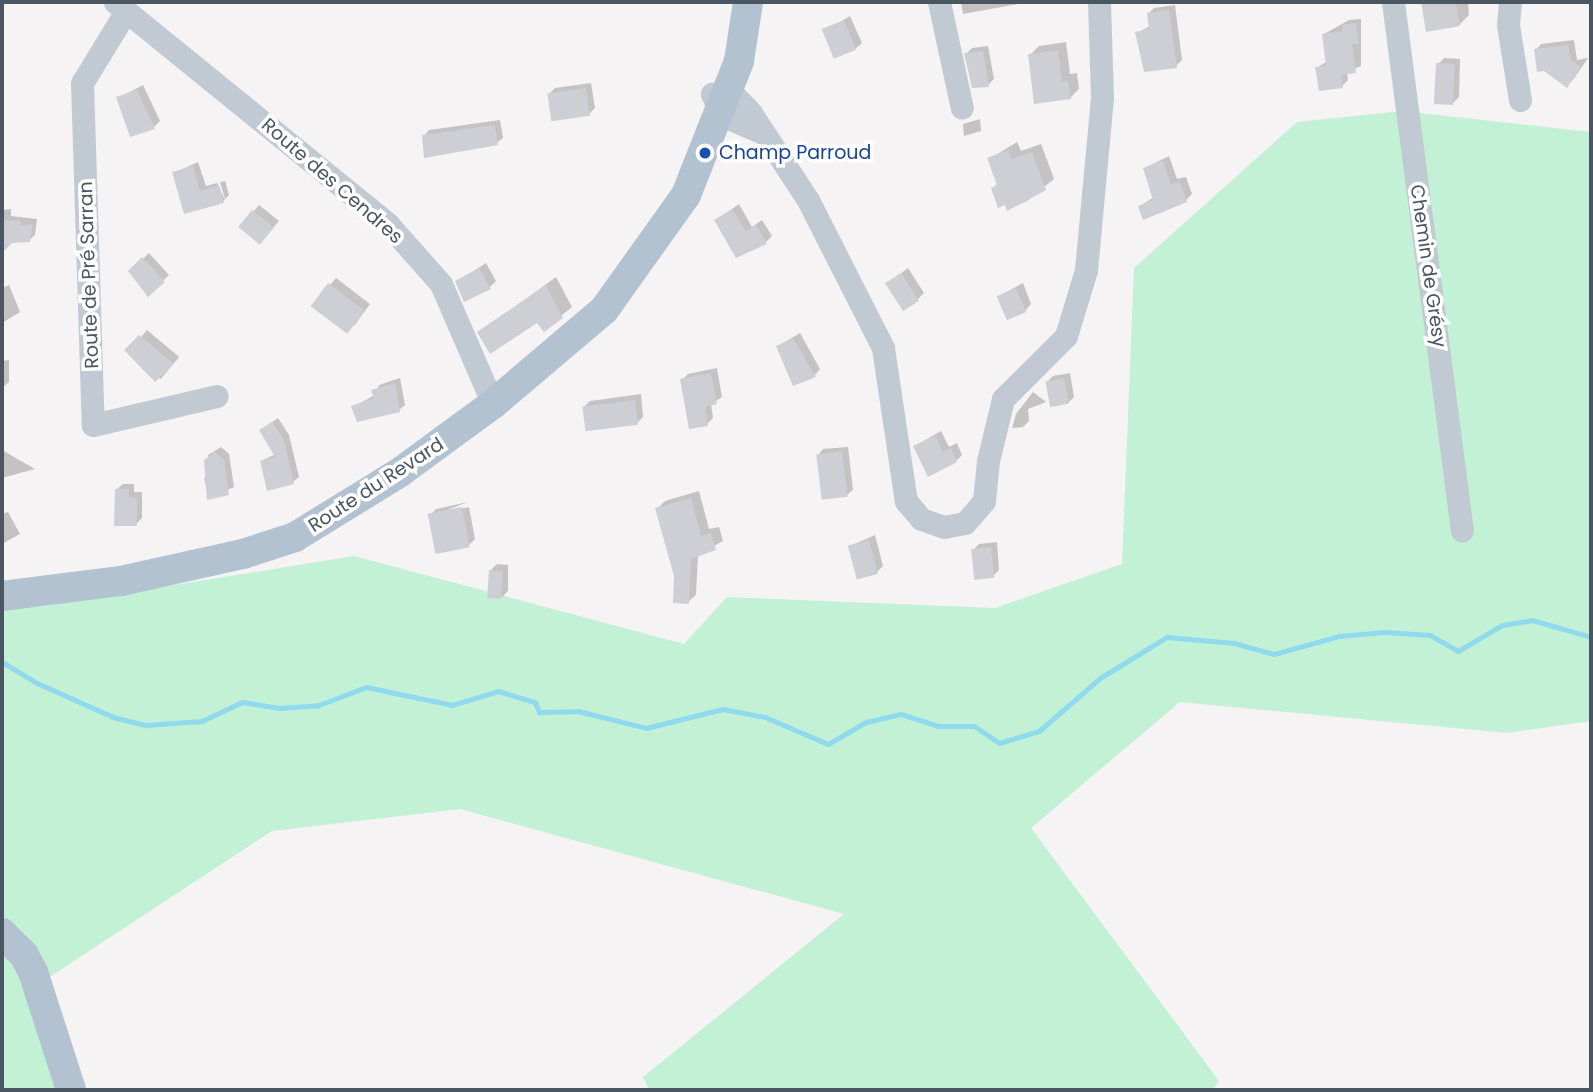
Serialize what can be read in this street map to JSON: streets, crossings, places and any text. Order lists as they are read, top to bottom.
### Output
{
  "streets": {
    "main road": ["Route du Revard"],
    "street": ["Route des Cendres", "Chemin de Grésy", "Route de Pré Sarran"]
  },
  "crossings": [
    ["Route des Cendres", "Route de Pré Sarran"],
    ["Route des Cendres", "Route du Revard"]
  ],
  "places": ["Champ Parroud"]
}
